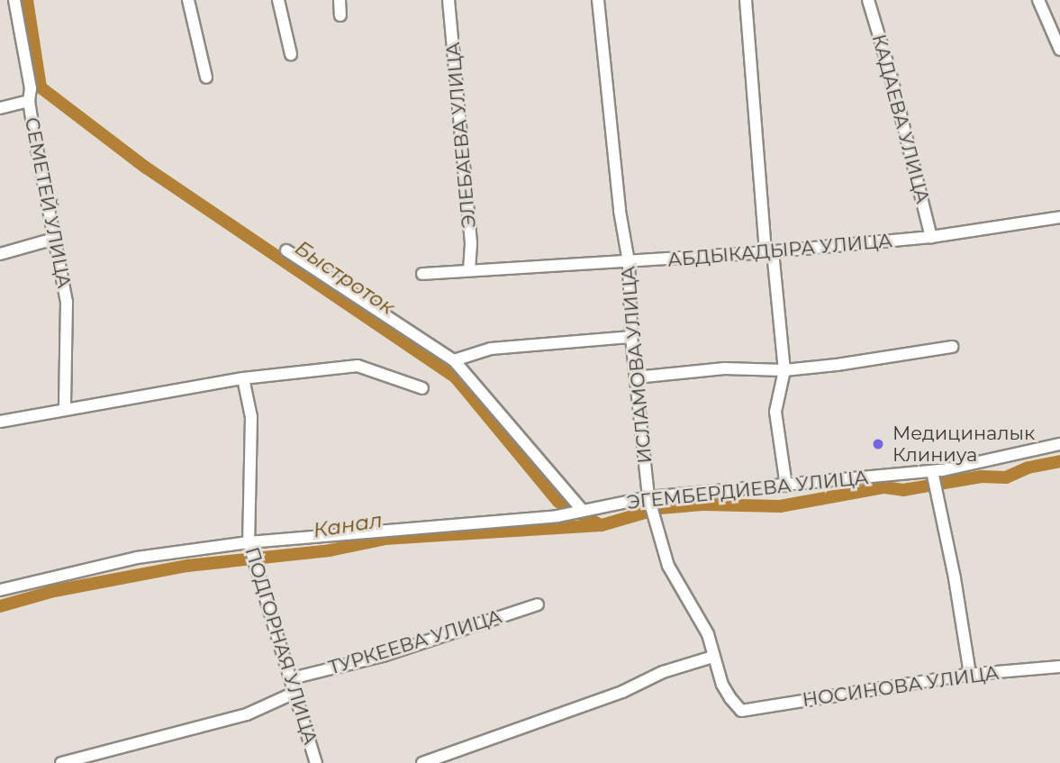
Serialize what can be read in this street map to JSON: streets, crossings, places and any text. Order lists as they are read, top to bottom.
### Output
{
  "streets": {
    "street": [
      "КАДАЕВА УЛИЦА",
      "ЭЛЕБАЕВА УЛИЦА",
      "СЕМЕТЕЙ УЛИЦА",
      "АБДЫКАДЫРА УЛИЦА",
      "ИСЛАМОВА УЛИЦА",
      "ЭГЕМБЕРДИЕВА УЛИЦА",
      "ТУРКЕЕВА УЛИЦА",
      "ПОДГОРНАЯ УЛИЦА",
      "НОСИНОВА УЛИЦА"
    ]
  },
  "crossings": [
    ["КАДАЕВА УЛИЦА", "АБДЫКАДЫРА УЛИЦА"],
    ["ЭЛЕБАЕВА УЛИЦА", "АБДЫКАДЫРА УЛИЦА"],
    ["АБДЫКАДЫРА УЛИЦА", "ИСЛАМОВА УЛИЦА"],
    ["ИСЛАМОВА УЛИЦА", "ЭГЕМБЕРДИЕВА УЛИЦА"],
    ["ИСЛАМОВА УЛИЦА", "НОСИНОВА УЛИЦА"],
    ["ЭГЕМБЕРДИЕВА УЛИЦА", "ПОДГОРНАЯ УЛИЦА"],
    ["ТУРКЕЕВА УЛИЦА", "ПОДГОРНАЯ УЛИЦА"]
  ],
  "water": ["Быстроток", "Канал"],
  "places": ["Медициналык Клиниуа"]
}
